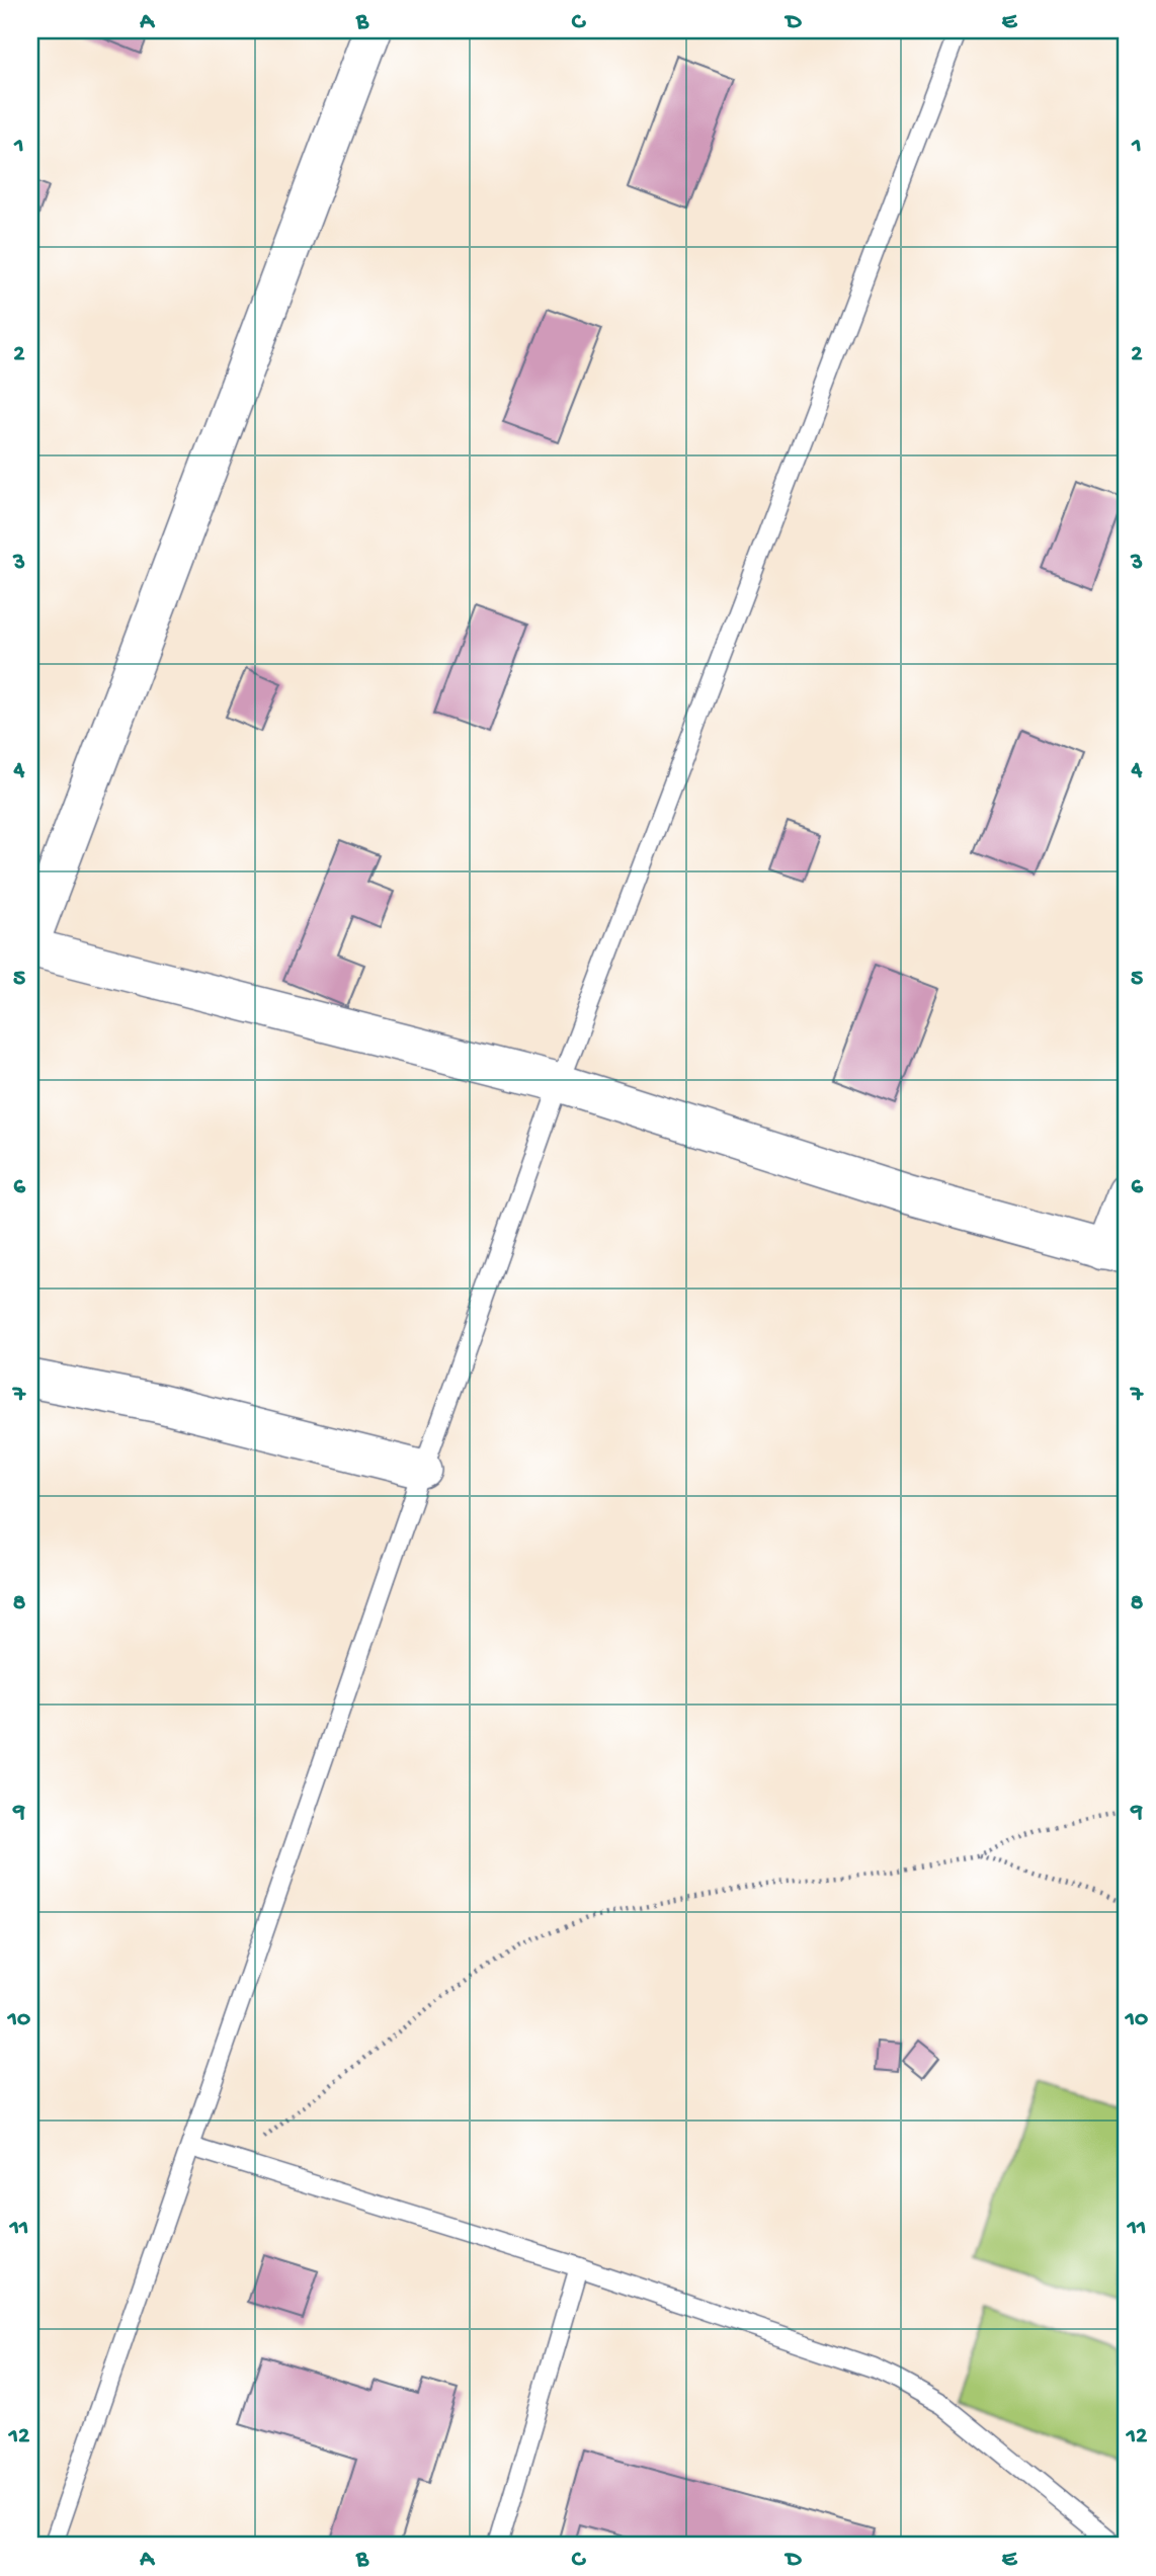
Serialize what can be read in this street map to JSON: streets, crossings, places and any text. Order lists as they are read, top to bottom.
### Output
{
  "grid": {
    "columns": [
      "A",
      "B",
      "C",
      "D",
      "E"
    ],
    "rows": [
      "1",
      "2",
      "3",
      "4",
      "5",
      "6",
      "7",
      "8",
      "9",
      "10",
      "11",
      "12"
    ]
  }
}
